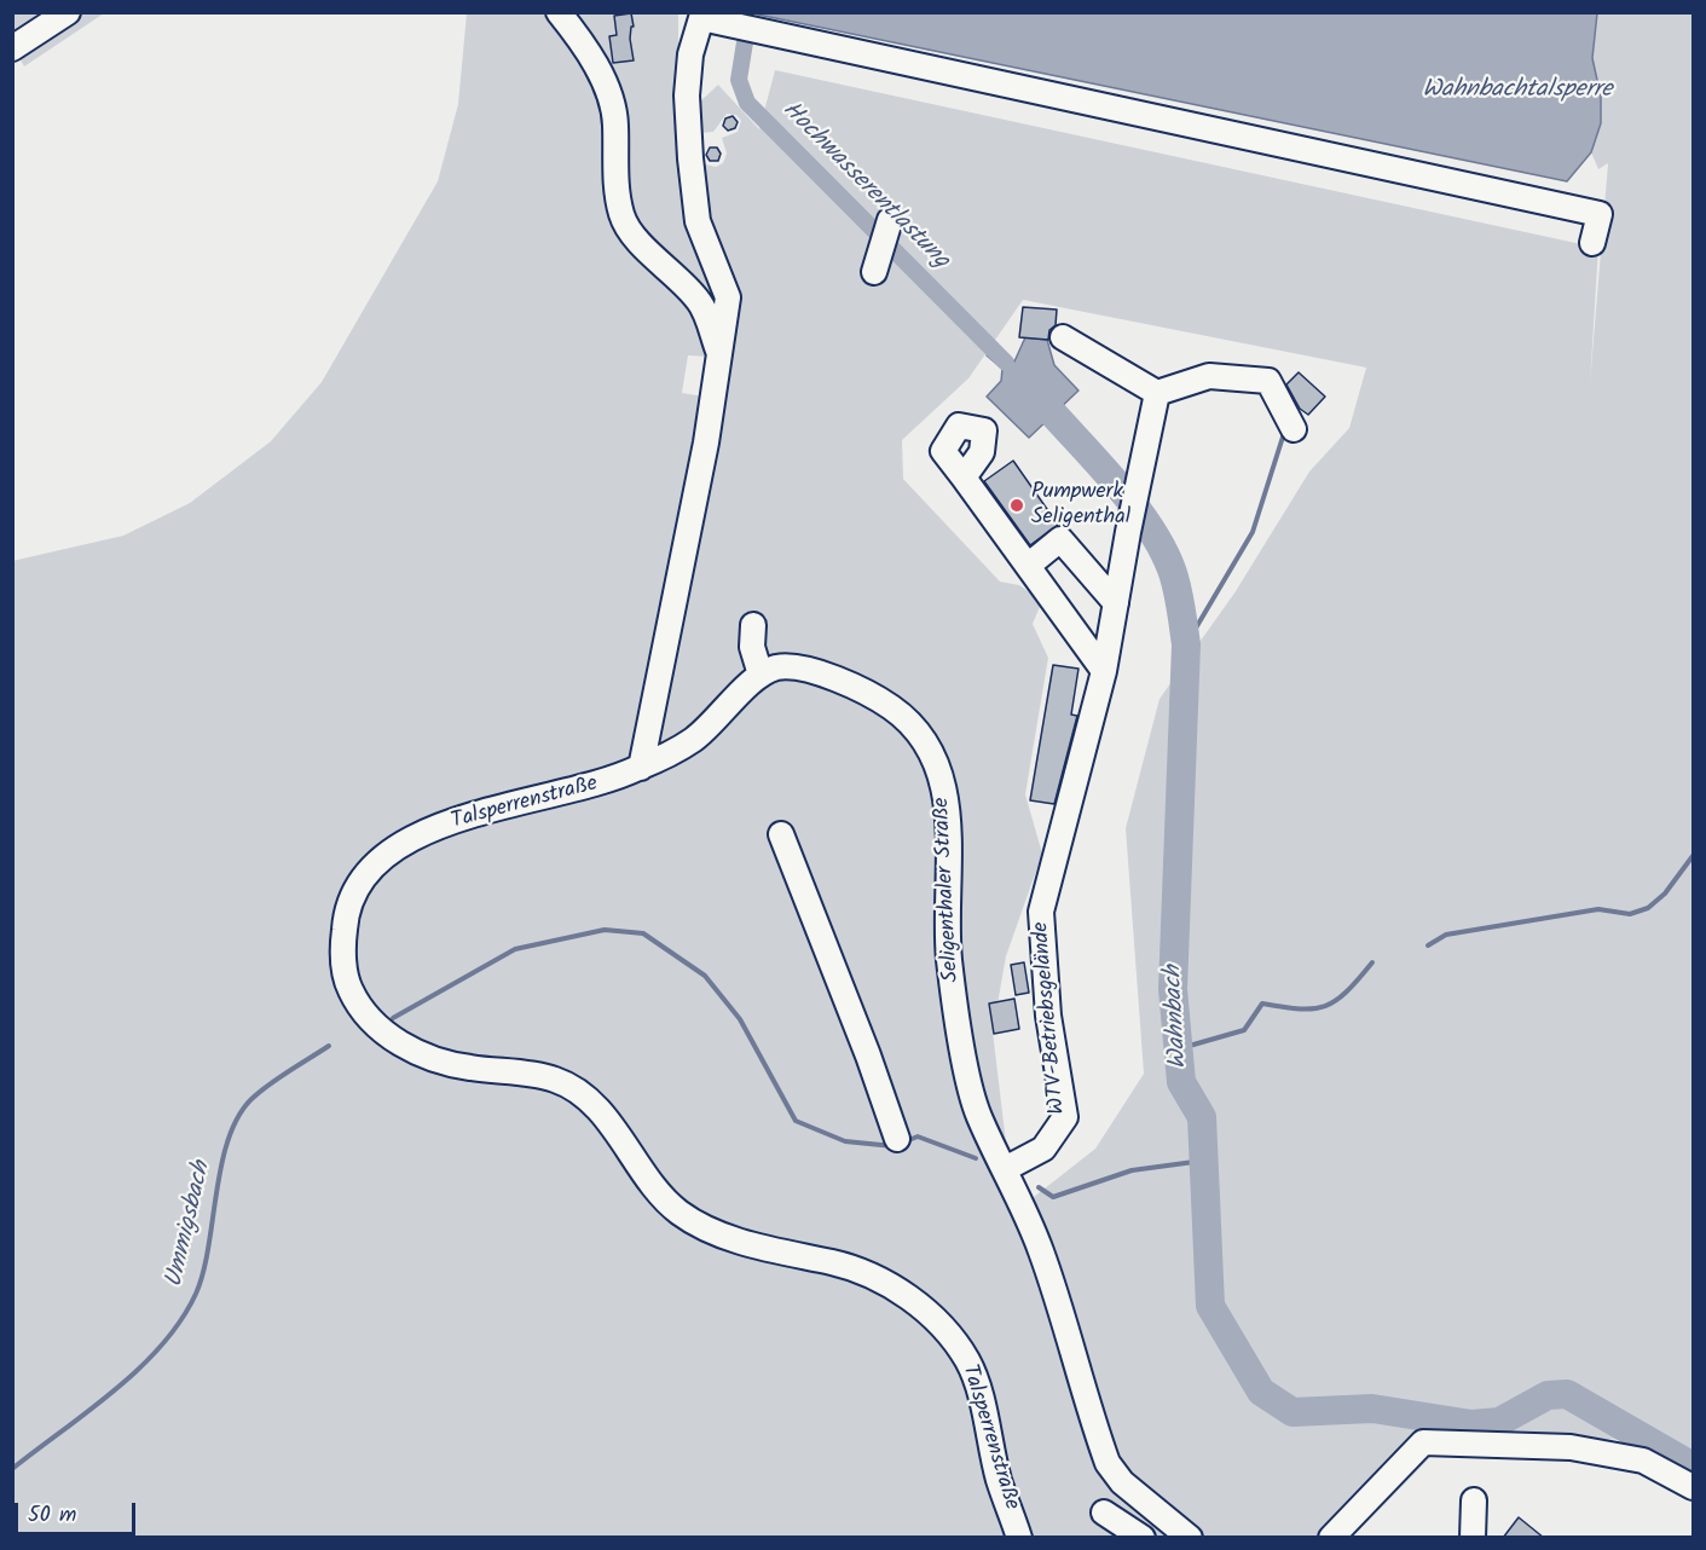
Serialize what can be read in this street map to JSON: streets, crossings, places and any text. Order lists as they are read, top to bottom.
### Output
{
  "streets": {
    "street": ["Talsperrenstraße", "Seligenthaler Straße", "WTV-Betriebsgelände"]
  },
  "crossings": [
    ["Seligenthaler Straße", "WTV-Betriebsgelände"]
  ],
  "water": [
    "Wahnbachtalsperre",
    "Hochwasserentlastung",
    "Wahnbach",
    "Ummigsbach"
  ],
  "places": ["Pumpwerk Seligenthal"],
  "scale_bar": "50 m"
}
